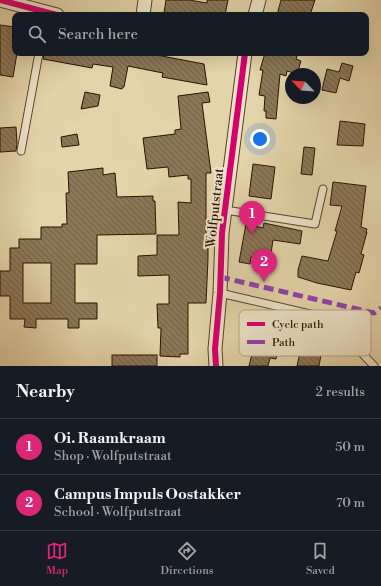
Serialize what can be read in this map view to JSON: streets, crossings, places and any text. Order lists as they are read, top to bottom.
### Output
{
  "streets": {
    "street": ["Wolfputstraat"]
  },
  "legend": ["Cycle path", "Path"],
  "north": "top left",
  "page": {
    "search": "Search here",
    "pins": ["1", "2"],
    "heading": ["Nearby", "2 results"],
    "list": [
      {
        "mark": "1",
        "name": "Oi. Raamkraam",
        "note": "Shop · Wolfputstraat",
        "value": "50 m"
      },
      {
        "mark": "2",
        "name": "Campus Impuls Oostakker",
        "note": "School · Wolfputstraat",
        "value": "70 m"
      }
    ],
    "nav": ["Map", "Directions", "Saved"]
  }
}
